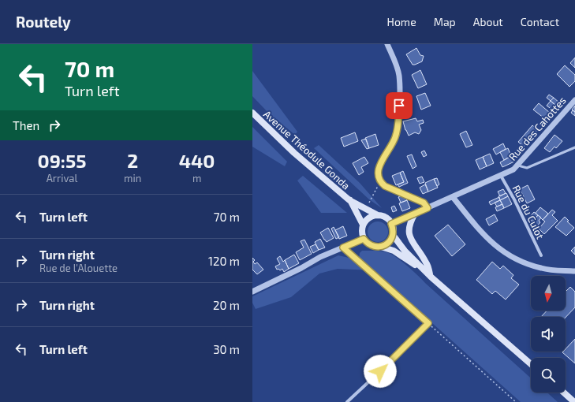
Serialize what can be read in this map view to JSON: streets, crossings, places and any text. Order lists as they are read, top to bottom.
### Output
{
  "streets": {
    "main road": ["Avenue Théodule Gonda"],
    "street": ["Rue des Cahottes", "Rue du Culot"]
  },
  "crossings": [
    ["Rue des Cahottes", "Avenue Théodule Gonda"],
    ["Rue des Cahottes", "Rue du Culot"]
  ],
  "north": "bottom",
  "page": {
    "header": "Routely",
    "nav": [
      "Home",
      "Map",
      "About",
      "Contact"
    ],
    "turn": ["70 m", "Turn left"],
    "then": "Then",
    "eta": [
      "09:55",
      "Arrival",
      "2",
      "min",
      "440",
      "m"
    ],
    "list": [
      {
        "name": "Turn left",
        "value": "70 m"
      },
      {
        "name": "Turn right",
        "note": "Rue de l'Alouette",
        "value": "120 m"
      },
      {
        "name": "Turn right",
        "value": "20 m"
      },
      {
        "name": "Turn left",
        "value": "30 m"
      }
    ]
  }
}
